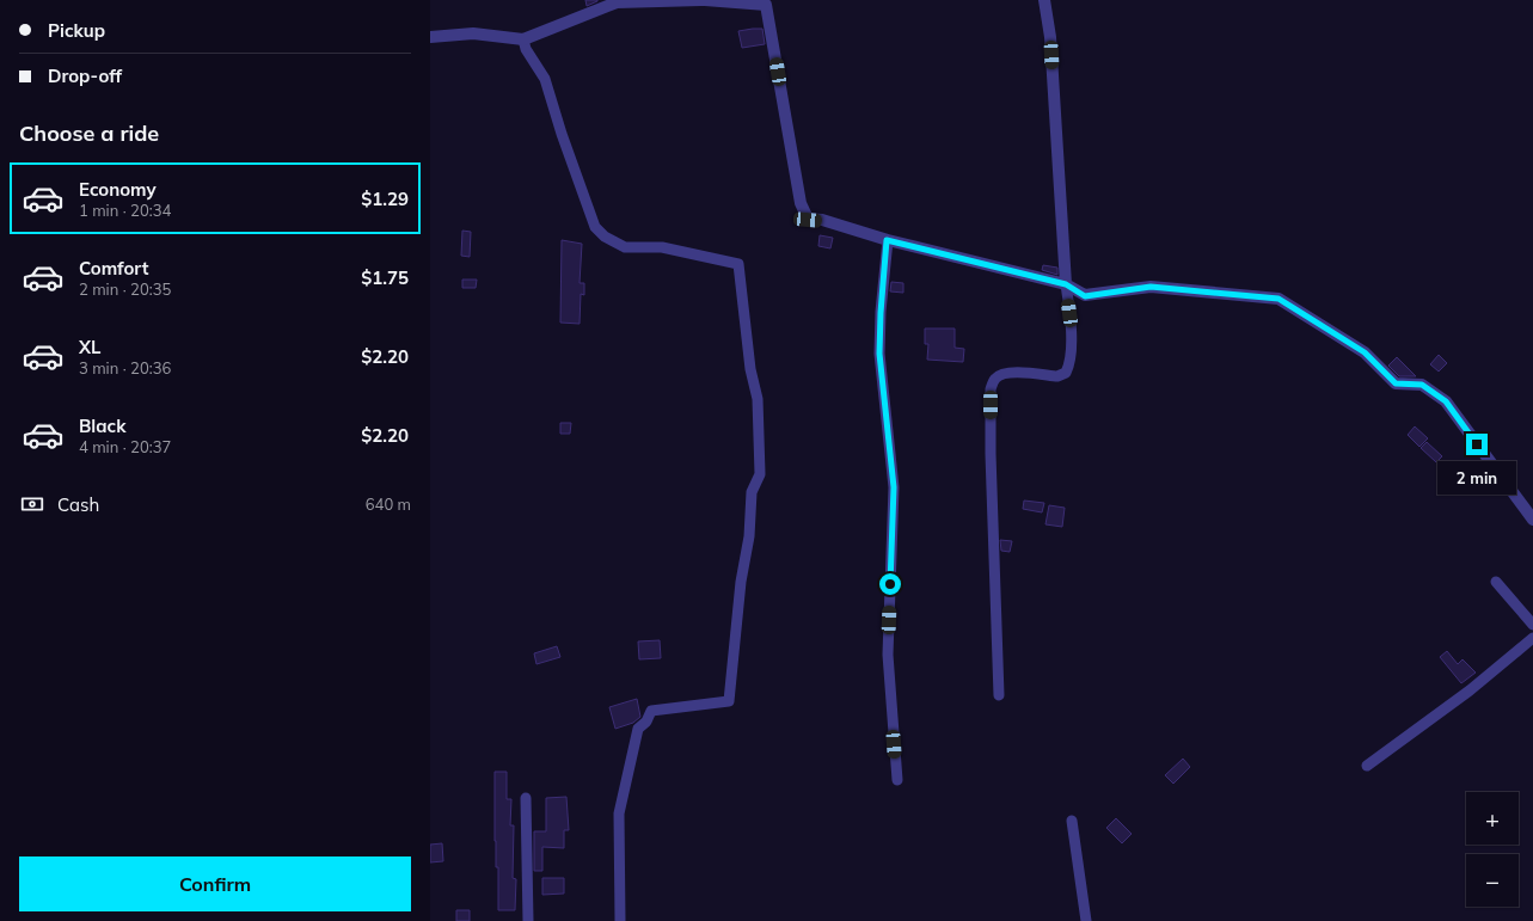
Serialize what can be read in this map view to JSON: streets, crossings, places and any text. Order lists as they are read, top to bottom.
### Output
{
  "page": {
    "banner": ["Pickup", "Drop-off"],
    "heading": "Choose a ride",
    "list": [
      {
        "name": "Economy",
        "note": "1 min · 20:34",
        "value": "$1.29"
      },
      {
        "name": "Comfort",
        "note": "2 min · 20:35",
        "value": "$1.75"
      },
      {
        "name": "XL",
        "note": "3 min · 20:36",
        "value": "$2.20"
      },
      {
        "name": "Black",
        "note": "4 min · 20:37",
        "value": "$2.20"
      }
    ],
    "bubble": "2 min",
    "pay": ["Cash", "640 m"],
    "map_buttons": ["+", "−"],
    "buttons": "Confirm"
  }
}
